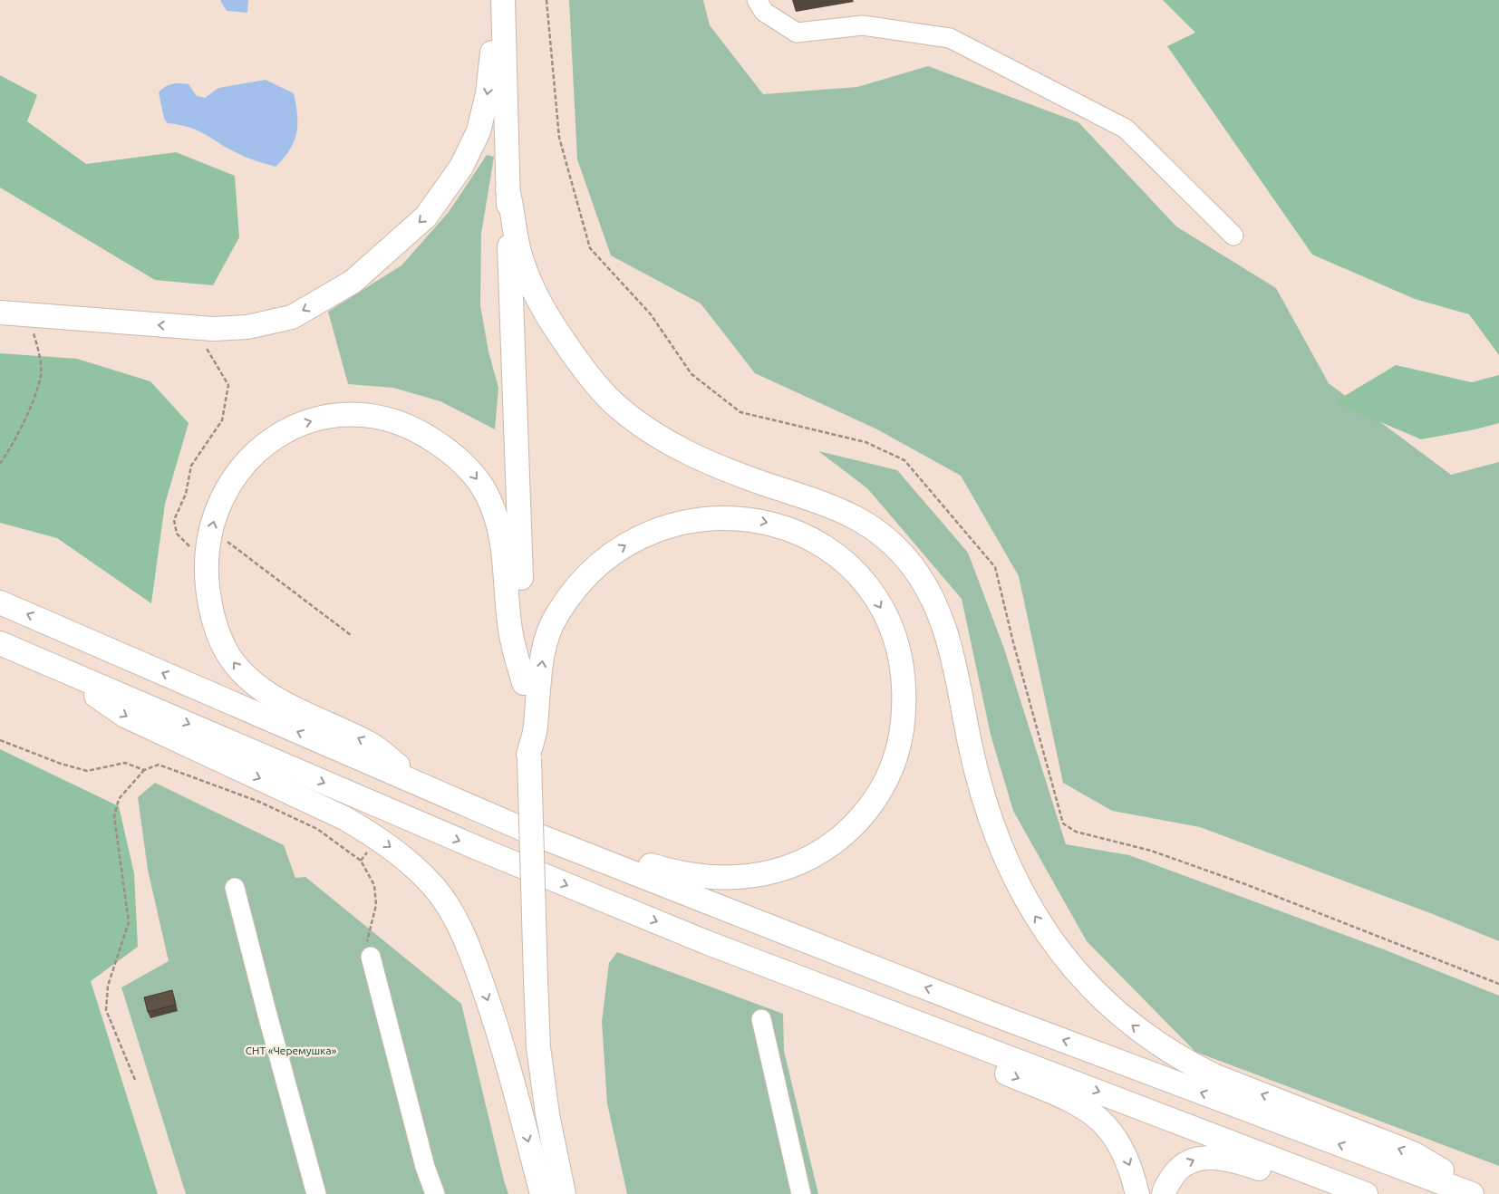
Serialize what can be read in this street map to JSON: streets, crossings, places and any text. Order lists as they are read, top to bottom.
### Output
{
  "parks": ["СНТ «Черемушка»"]
}
